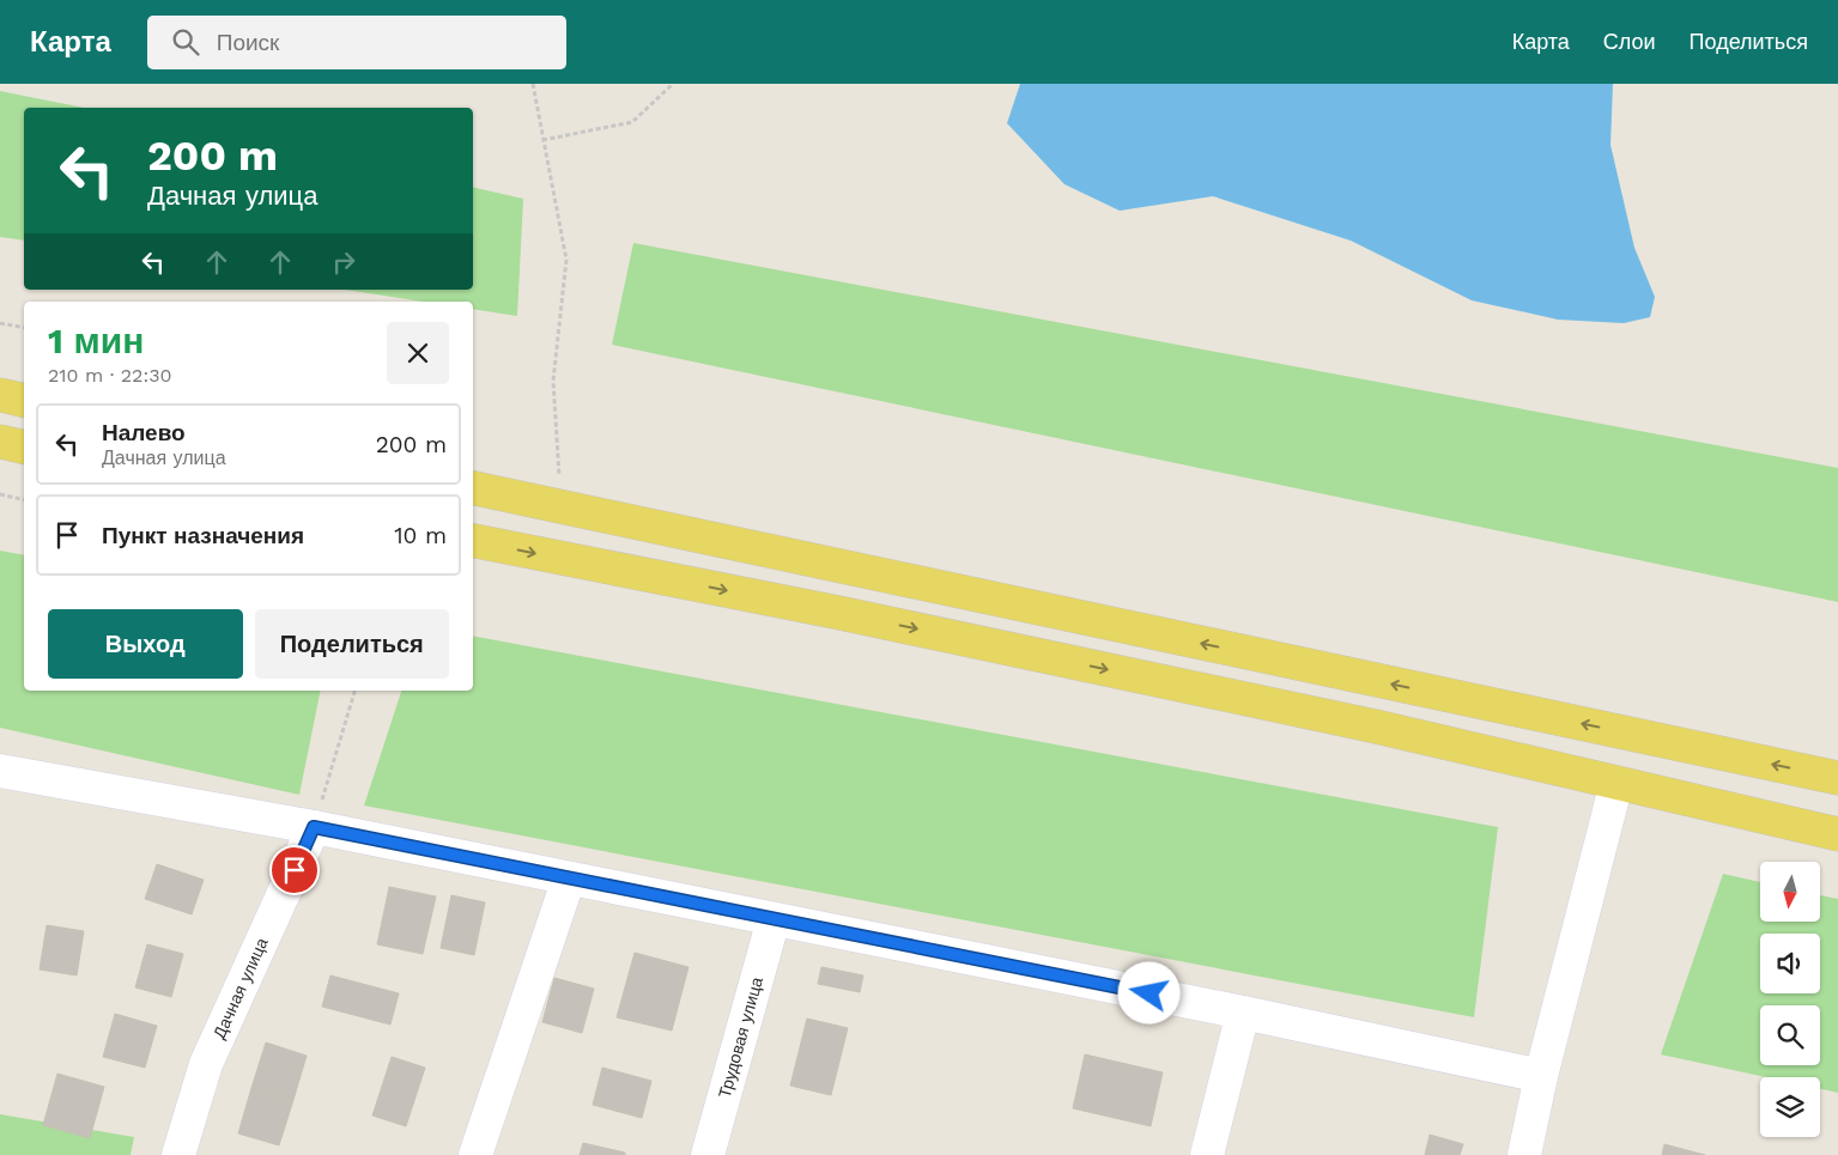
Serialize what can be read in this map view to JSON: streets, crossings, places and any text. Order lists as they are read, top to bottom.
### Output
{
  "streets": {
    "street": ["Дачная улица", "Трудовая улица"]
  },
  "north": "bottom",
  "page": {
    "header": "Карта",
    "search": "Поиск",
    "nav": ["Карта", "Слои", "Поделиться"],
    "turn": ["200 m", "Дачная улица"],
    "heading": ["1 мин", "210 m · 22:30"],
    "list": [
      {
        "name": "Налево",
        "note": "Дачная улица",
        "value": "200 m"
      },
      {
        "name": "Пункт назначения",
        "value": "10 m"
      }
    ],
    "buttons": ["Выход", "Поделиться"]
  }
}
